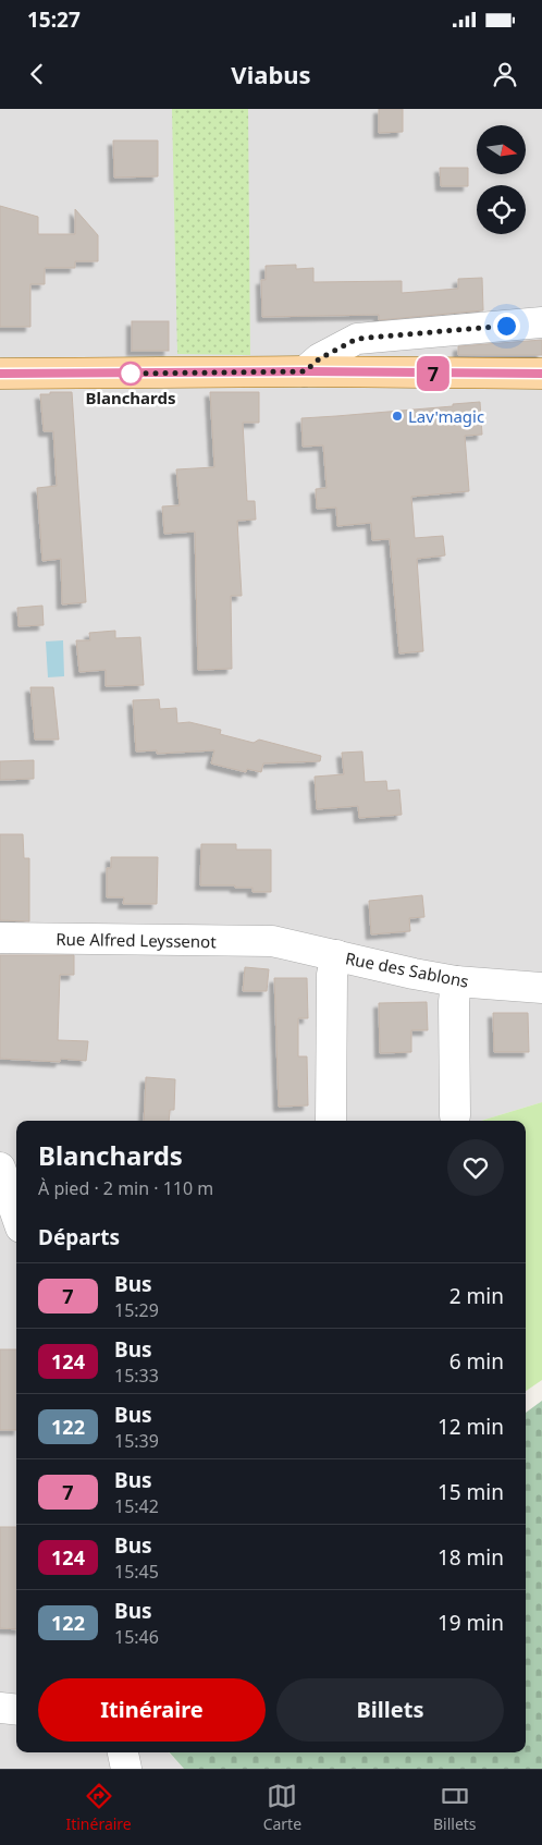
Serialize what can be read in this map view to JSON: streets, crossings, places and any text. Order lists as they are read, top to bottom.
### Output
{
  "streets": {
    "street": ["Rue Alfred Leyssenot", "Rue des Sablons"]
  },
  "crossings": [
    ["Rue Alfred Leyssenot", "Rue des Sablons"]
  ],
  "places": ["Blanchards", "Lav'magic"],
  "lines": ["bus line 7"],
  "north": "right",
  "page": {
    "status": "15:27",
    "header": "Viabus",
    "on_map": "7",
    "heading": [
      ["Blanchards", "À pied · 2 min · 110 m"],
      "Départs"
    ],
    "list": [
      {
        "mark": "7",
        "name": "Bus",
        "note": "15:29",
        "value": "2 min"
      },
      {
        "mark": "124",
        "name": "Bus",
        "note": "15:33",
        "value": "6 min"
      },
      {
        "mark": "122",
        "name": "Bus",
        "note": "15:39",
        "value": "12 min"
      },
      {
        "mark": "7",
        "name": "Bus",
        "note": "15:42",
        "value": "15 min"
      },
      {
        "mark": "124",
        "name": "Bus",
        "note": "15:45",
        "value": "18 min"
      },
      {
        "mark": "122",
        "name": "Bus",
        "note": "15:46",
        "value": "19 min"
      }
    ],
    "buttons": ["Itinéraire", "Billets"],
    "tabs": ["Itinéraire", "Carte", "Billets"]
  }
}
